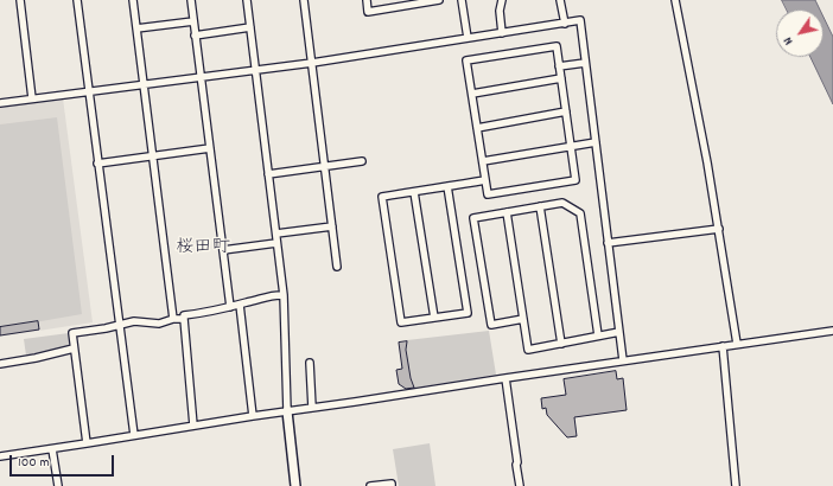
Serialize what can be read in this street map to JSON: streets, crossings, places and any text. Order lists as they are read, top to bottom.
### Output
{
  "districts": ["桜田町"],
  "scale_bar": "100 m",
  "north": "bottom left"
}
